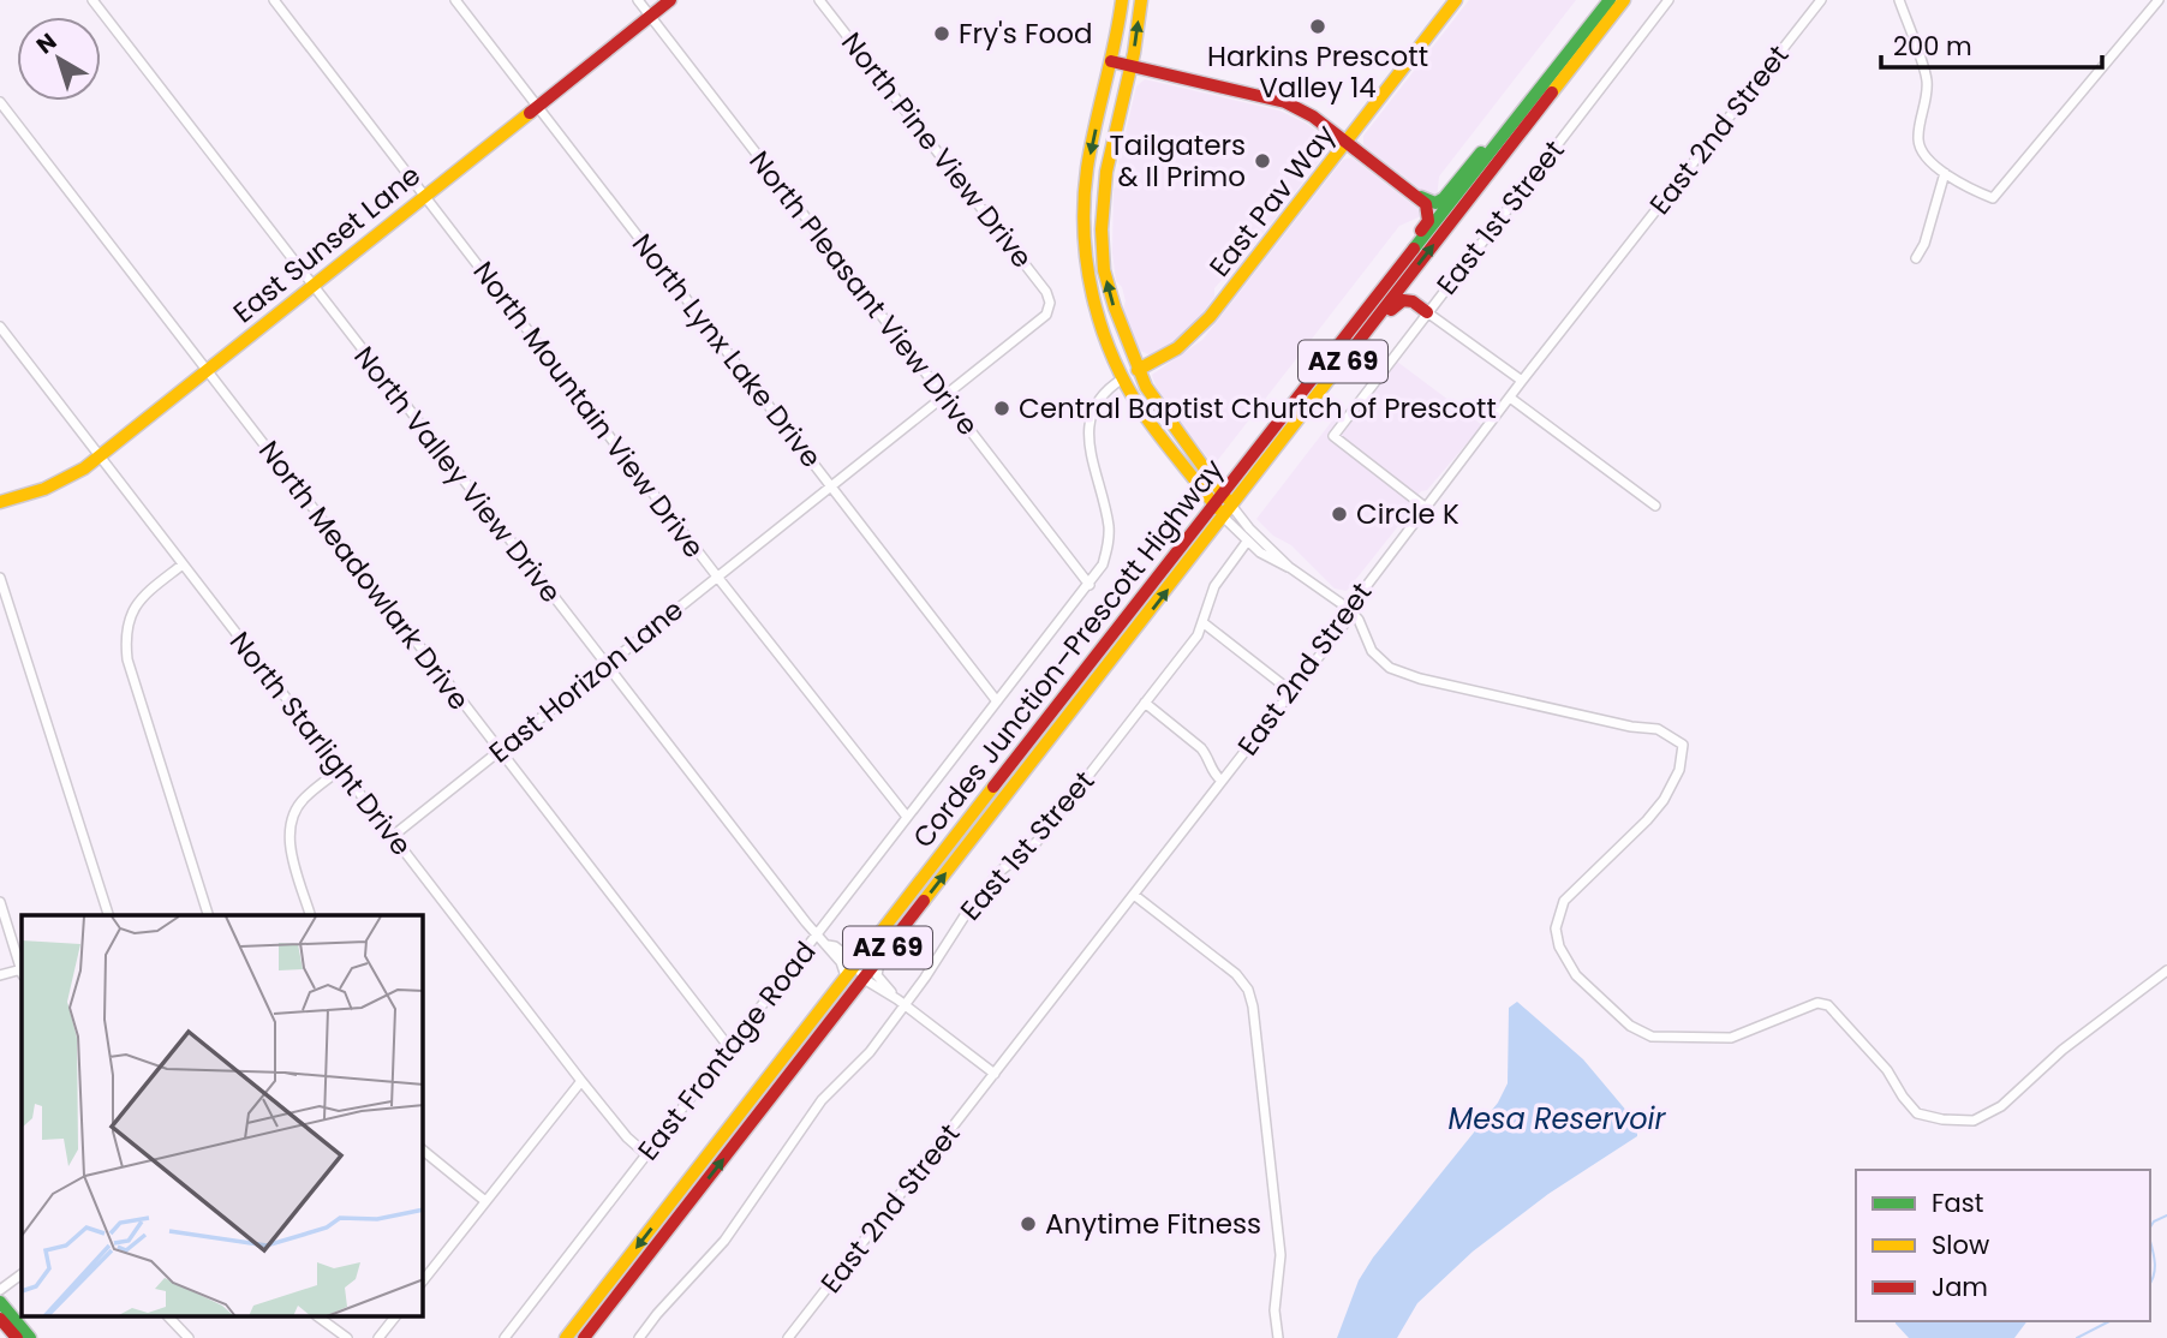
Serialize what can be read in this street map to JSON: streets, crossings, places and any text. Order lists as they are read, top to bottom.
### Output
{
  "streets": {
    "main road": [
      "East Pav Way",
      "East Sunset Lane",
      "AZ 69",
      "Cordes Junction–Prescott Highway"
    ],
    "street": [
      "East 2nd Street",
      "North Pine View Drive",
      "East 1st Street",
      "North Pleasant View Drive",
      "North Lynx Lake Drive",
      "North Mountain View Drive",
      "North Valley View Drive",
      "North Meadowlark Drive",
      "East Horizon Lane",
      "North Starlight Drive",
      "East Frontage Road"
    ]
  },
  "crossings": [
    ["East 2nd Street", "East 1st Street"],
    ["North Pine View Drive", "East Horizon Lane"],
    ["East Sunset Lane", "North Pleasant View Drive"],
    ["East Sunset Lane", "North Lynx Lake Drive"],
    ["East Sunset Lane", "North Mountain View Drive"],
    ["East Sunset Lane", "North Valley View Drive"],
    ["East Sunset Lane", "North Meadowlark Drive"],
    ["East Sunset Lane", "North Starlight Drive"],
    ["North Pleasant View Drive", "East Horizon Lane"],
    ["North Pleasant View Drive", "East Frontage Road"],
    ["North Lynx Lake Drive", "East Horizon Lane"],
    ["North Lynx Lake Drive", "East Frontage Road"],
    ["North Mountain View Drive", "East Horizon Lane"],
    ["North Mountain View Drive", "East Frontage Road"],
    ["North Valley View Drive", "Cordes Junction–Prescott Highway"],
    ["North Valley View Drive", "East Horizon Lane"],
    ["North Valley View Drive", "East Frontage Road"],
    ["North Meadowlark Drive", "East Horizon Lane"],
    ["North Meadowlark Drive", "East Frontage Road"],
    ["East Horizon Lane", "North Starlight Drive"],
    ["North Starlight Drive", "East Frontage Road"]
  ],
  "water": ["Mesa Reservoir"],
  "places": [
    "Harkins Prescott Valley 14",
    "Fry's Food",
    "Tailgaters & Il Primo",
    "Central Baptist Churtch of Prescott",
    "Circle K",
    "Anytime Fitness"
  ],
  "legend": ["Fast", "Slow", "Jam"],
  "scale_bar": "200 m",
  "north": "top left"
}
